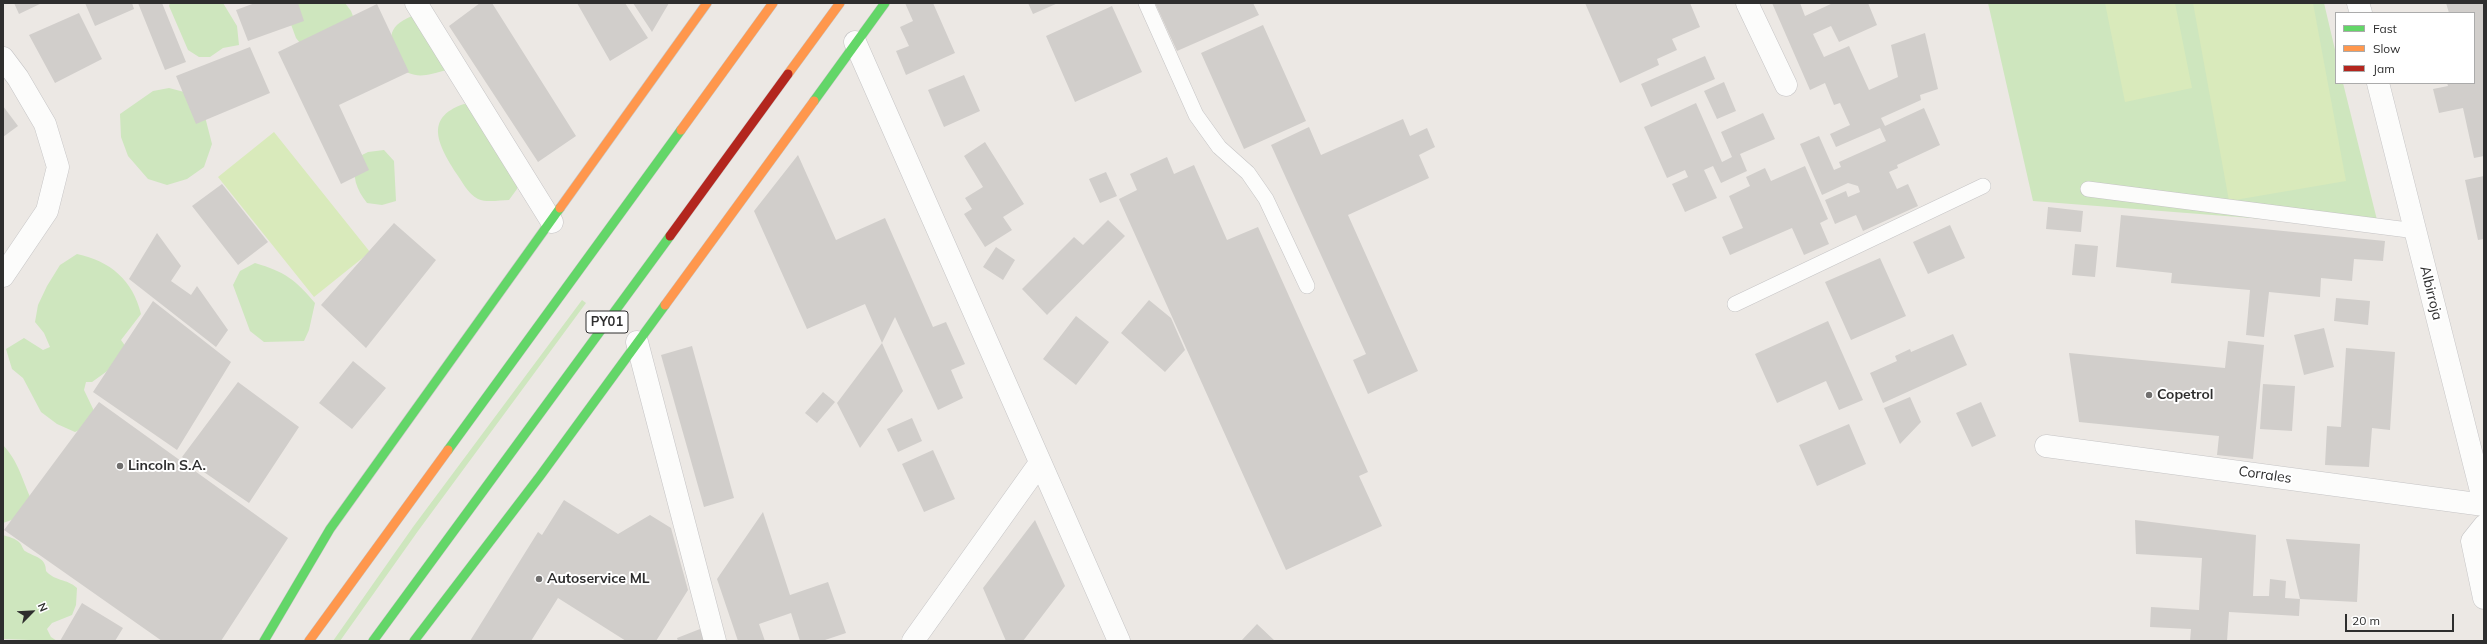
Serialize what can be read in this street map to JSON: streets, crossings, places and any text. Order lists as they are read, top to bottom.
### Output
{
  "streets": {
    "highway": ["PY01"],
    "street": ["Albirroja", "Corrales"]
  },
  "crossings": [
    ["Albirroja", "Corrales"]
  ],
  "places": ["Copetrol", "Lincoln S.A.", "Autoservice ML"],
  "legend": ["Fast", "Slow", "Jam"],
  "scale_bar": "20 m",
  "north": "top right"
}
